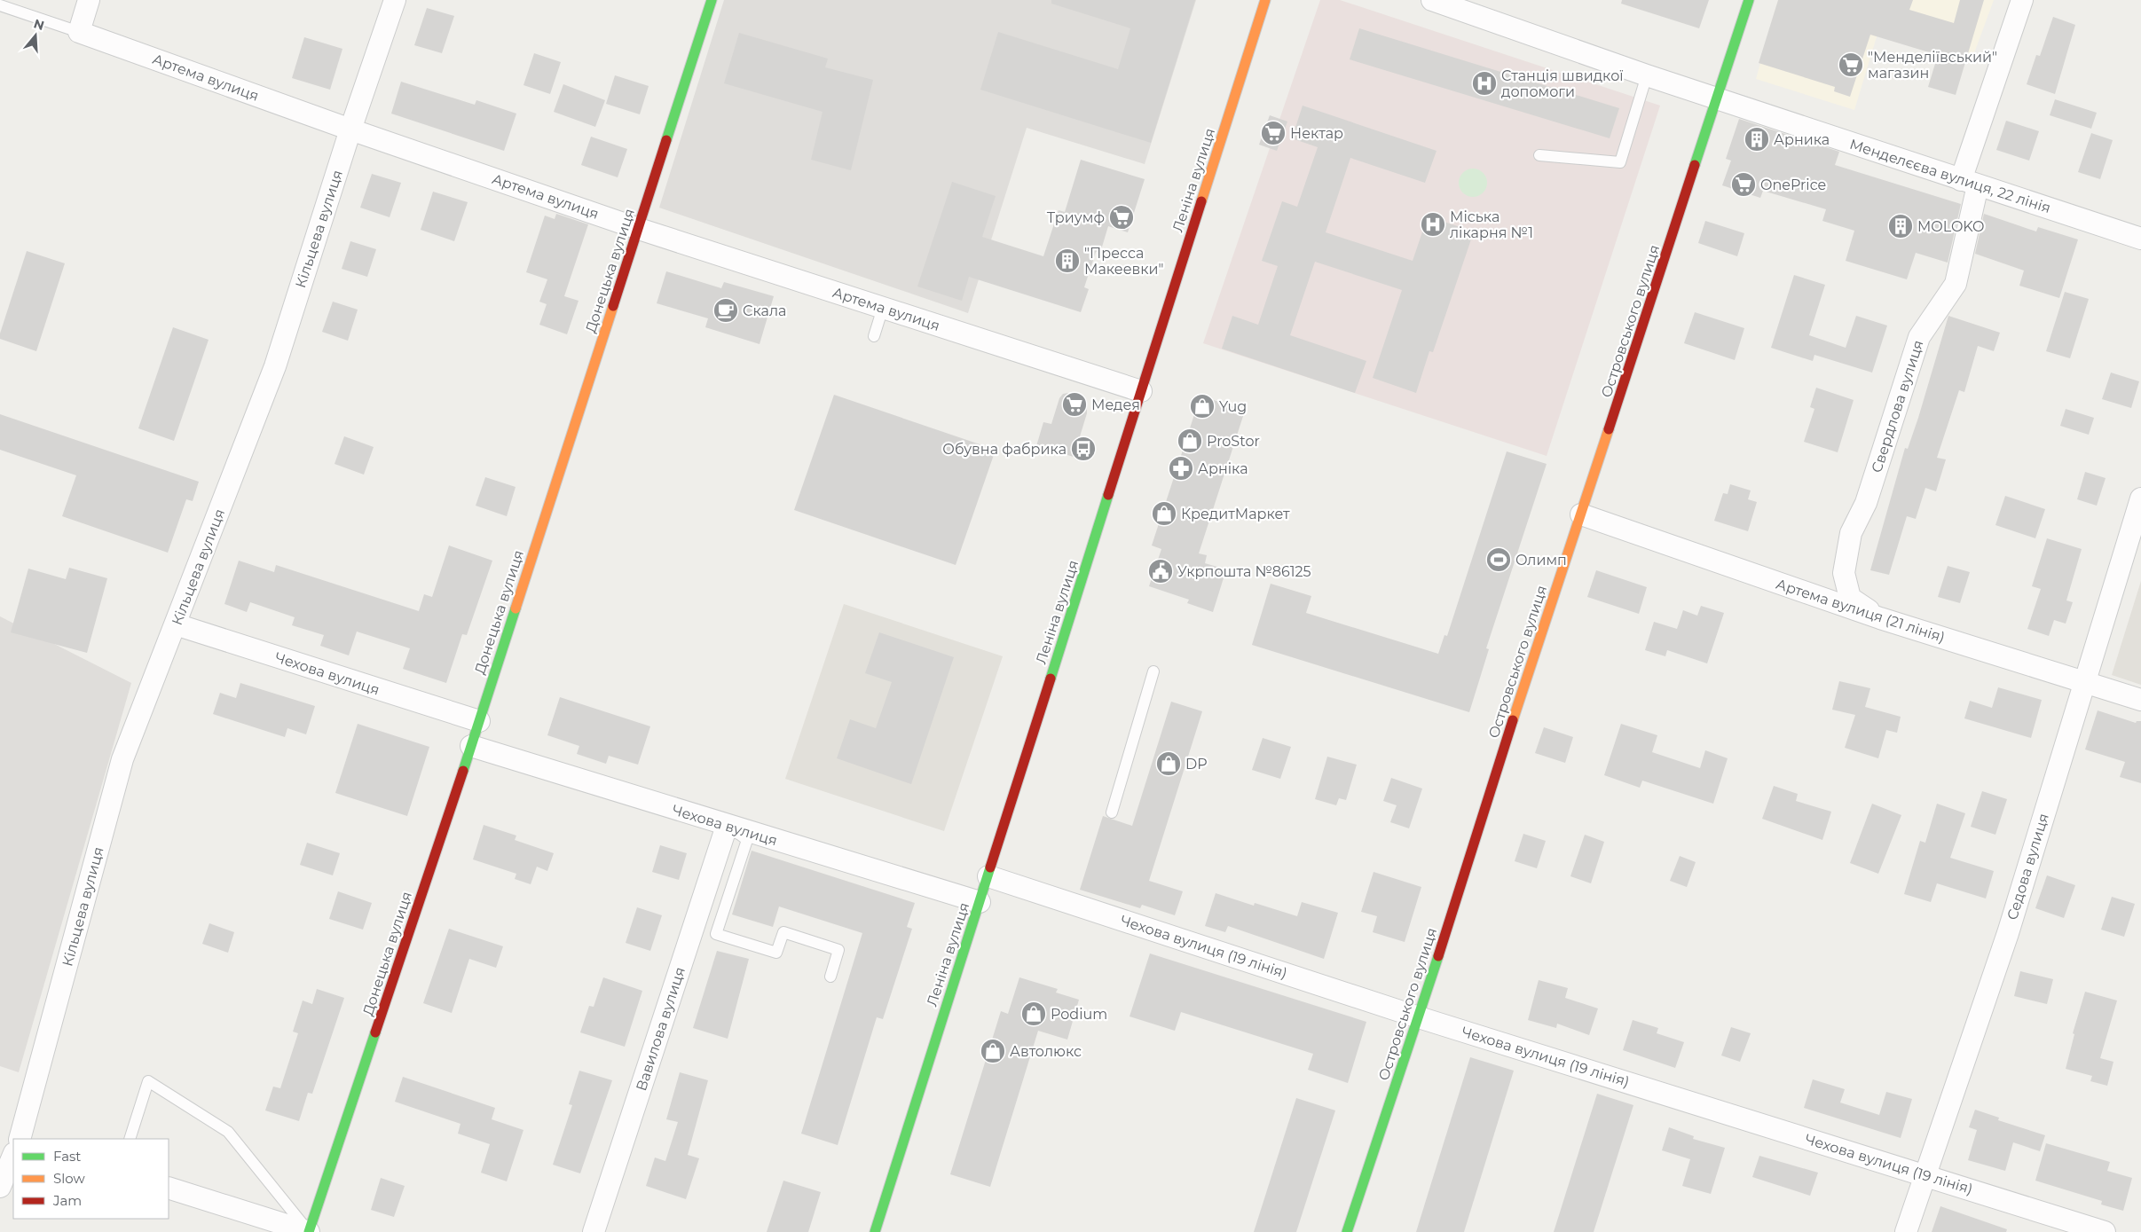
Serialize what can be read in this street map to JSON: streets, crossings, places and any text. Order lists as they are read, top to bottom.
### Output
{
  "streets": {
    "street": [
      "Артема вулиця",
      "Менделєєва вулиця, 22 лінія",
      "Леніна вулиця",
      "Кільцева вулиця",
      "Донецька вулиця",
      "Островського вулиця",
      "Свердлова вулиця",
      "Артема вулиця (21 лiнiя)",
      "Чехова вулиця",
      "Седова вулиця",
      "Чехова вулиця (19 лiнiя)",
      "Вавилова вулиця"
    ]
  },
  "crossings": [
    ["Артема вулиця", "Леніна вулиця"],
    ["Артема вулиця", "Кільцева вулиця"],
    ["Артема вулиця", "Донецька вулиця"],
    ["Менделєєва вулиця, 22 лінія", "Островського вулиця"],
    ["Менделєєва вулиця, 22 лінія", "Свердлова вулиця"],
    ["Леніна вулиця", "Чехова вулиця"],
    ["Леніна вулиця", "Чехова вулиця (19 лiнiя)"],
    ["Кільцева вулиця", "Чехова вулиця"],
    ["Донецька вулиця", "Чехова вулиця"],
    ["Островського вулиця", "Артема вулиця (21 лiнiя)"],
    ["Островського вулиця", "Чехова вулиця (19 лiнiя)"],
    ["Свердлова вулиця", "Артема вулиця (21 лiнiя)"],
    ["Артема вулиця (21 лiнiя)", "Седова вулиця"],
    ["Чехова вулиця", "Вавилова вулиця"],
    ["Седова вулиця", "Чехова вулиця (19 лiнiя)"]
  ],
  "places": {
    "supermarket": [
      "\"Менделіївський\" магазин",
      "Нектар",
      "OnePrice",
      "Триумф",
      "Медея"
    ],
    "hospital": ["Станція швидкої допомоги", "Міська лікарня №1"],
    "building": ["Арника", "MOLOKO", "\"Пресса Макеевки\""],
    "cafe": ["Скала"],
    "shop": [
      "Yug",
      "ProStor",
      "КредитМаркет",
      "DP",
      "Podium",
      "Автолюкс"
    ],
    "bus stop": ["Обувна фабрика"],
    "pharmacy": ["Арніка"],
    "sports": ["Олимп"],
    "public building": ["Укрпошта №86125"]
  },
  "legend": ["Fast", "Slow", "Jam"],
  "north": "top"
}
